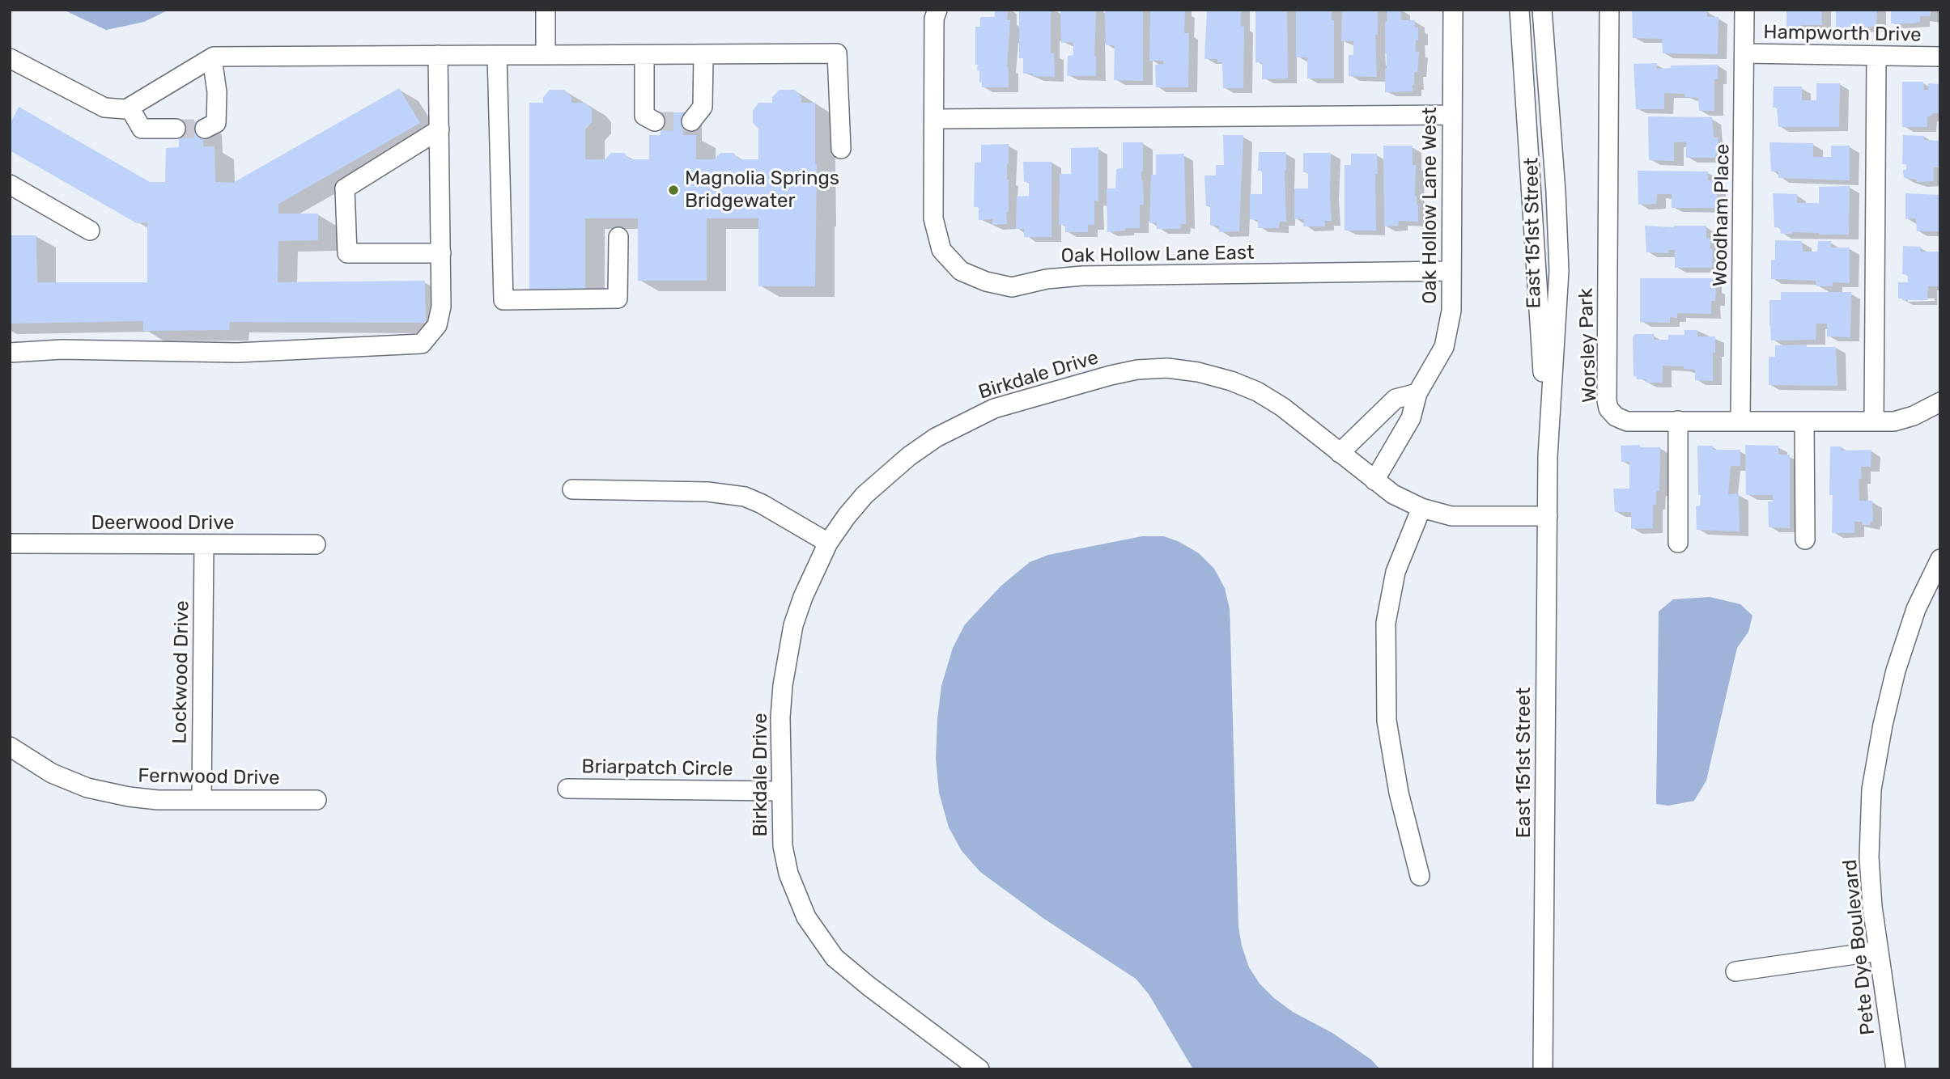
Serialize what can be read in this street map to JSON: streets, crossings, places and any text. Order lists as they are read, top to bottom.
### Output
{
  "streets": {
    "street": [
      "Hampworth Drive",
      "Oak Hollow Lane West",
      "Woodham Place",
      "East 151st Street",
      "Oak Hollow Lane East",
      "Worsley Park",
      "Birkdale Drive",
      "Deerwood Drive",
      "Lockwood Drive",
      "Briarpatch Circle",
      "Fernwood Drive",
      "Pete Dye Boulevard"
    ]
  },
  "crossings": [
    ["Hampworth Drive", "Woodham Place"],
    ["Oak Hollow Lane West", "Oak Hollow Lane East"],
    ["Oak Hollow Lane West", "Birkdale Drive"],
    ["Woodham Place", "Worsley Park"],
    ["East 151st Street", "Birkdale Drive"],
    ["Birkdale Drive", "Briarpatch Circle"],
    ["Deerwood Drive", "Lockwood Drive"],
    ["Lockwood Drive", "Fernwood Drive"]
  ],
  "places": ["Magnolia Springs Bridgewater"]
}
